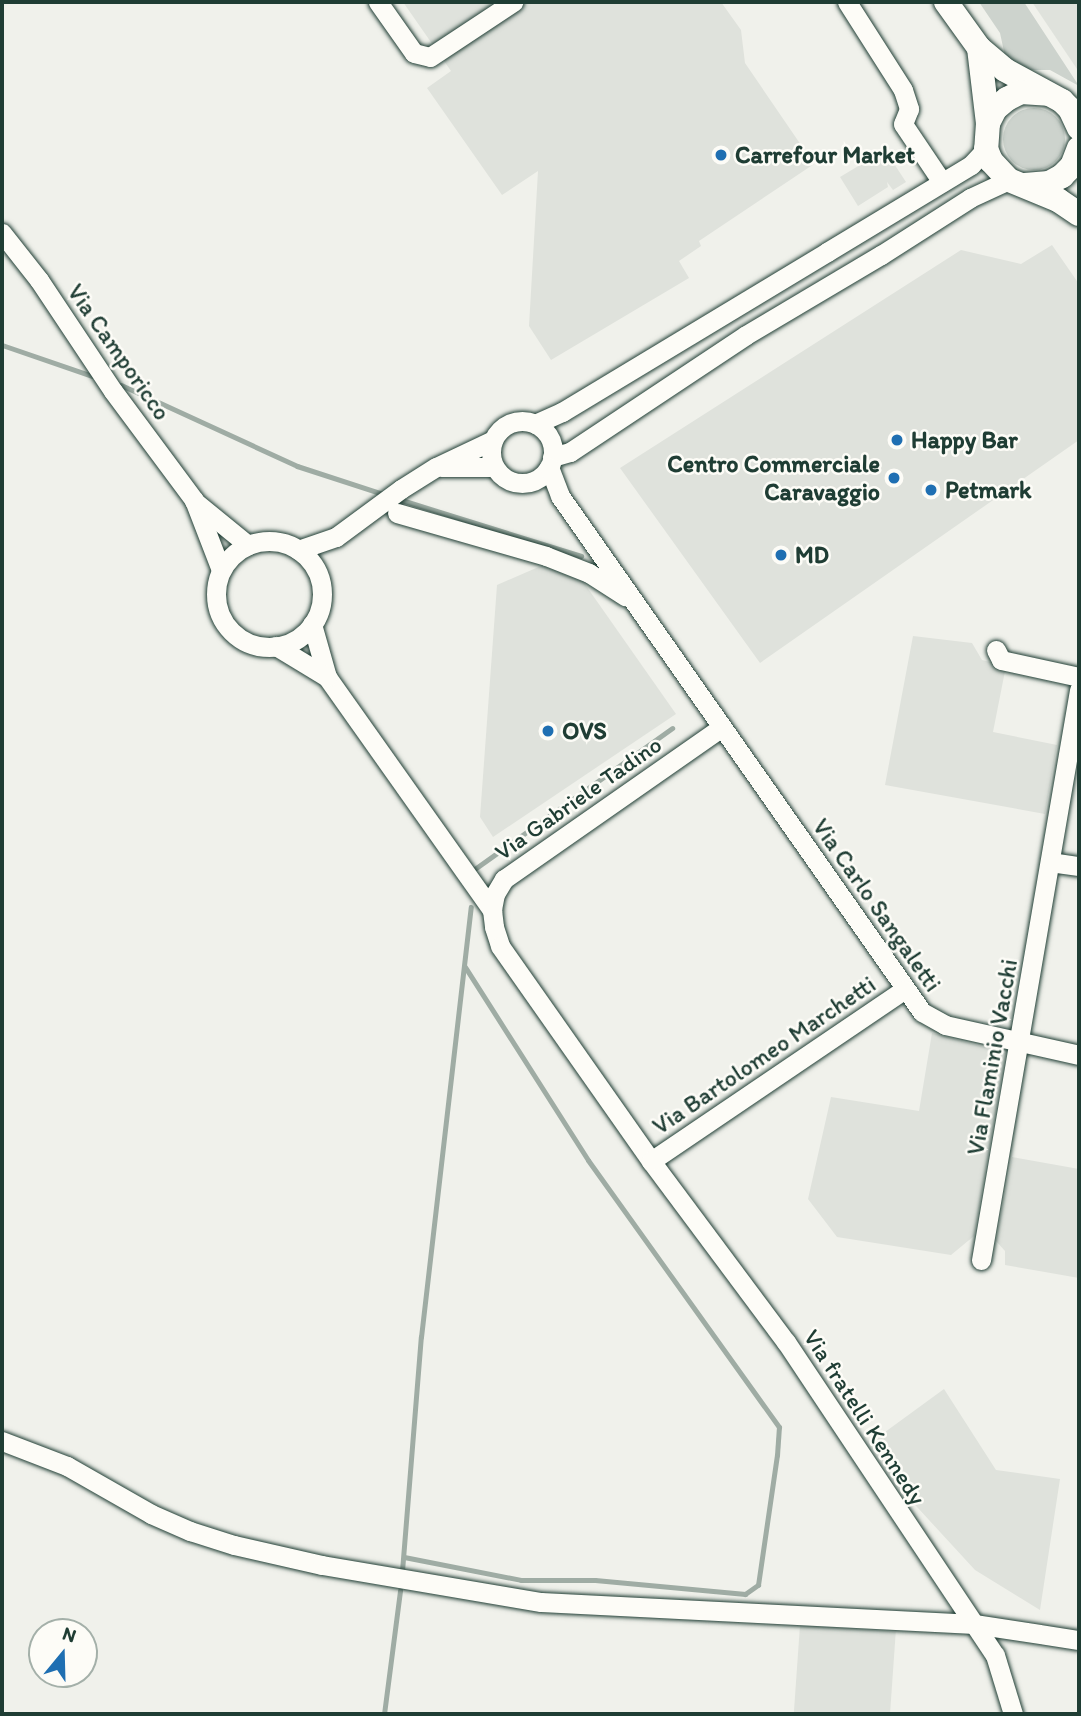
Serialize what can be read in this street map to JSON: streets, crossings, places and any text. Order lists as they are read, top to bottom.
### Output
{
  "streets": {
    "street": [
      "Via Camporicco",
      "Via Gabriele Tadino",
      "Via Carlo Sangaletti",
      "Via Bartolomeo Marchetti",
      "Via Flaminio Vacchi",
      "Via fratelli Kennedy"
    ]
  },
  "crossings": [
    ["Via Gabriele Tadino", "Via Carlo Sangaletti"],
    ["Via Carlo Sangaletti", "Via Bartolomeo Marchetti"],
    ["Via Carlo Sangaletti", "Via Flaminio Vacchi"],
    ["Via Bartolomeo Marchetti", "Via fratelli Kennedy"]
  ],
  "places": [
    "Carrefour Market",
    "Happy Bar",
    "Centro Commerciale Caravaggio",
    "Petmark",
    "MD",
    "OVS"
  ],
  "north": "top"
}
